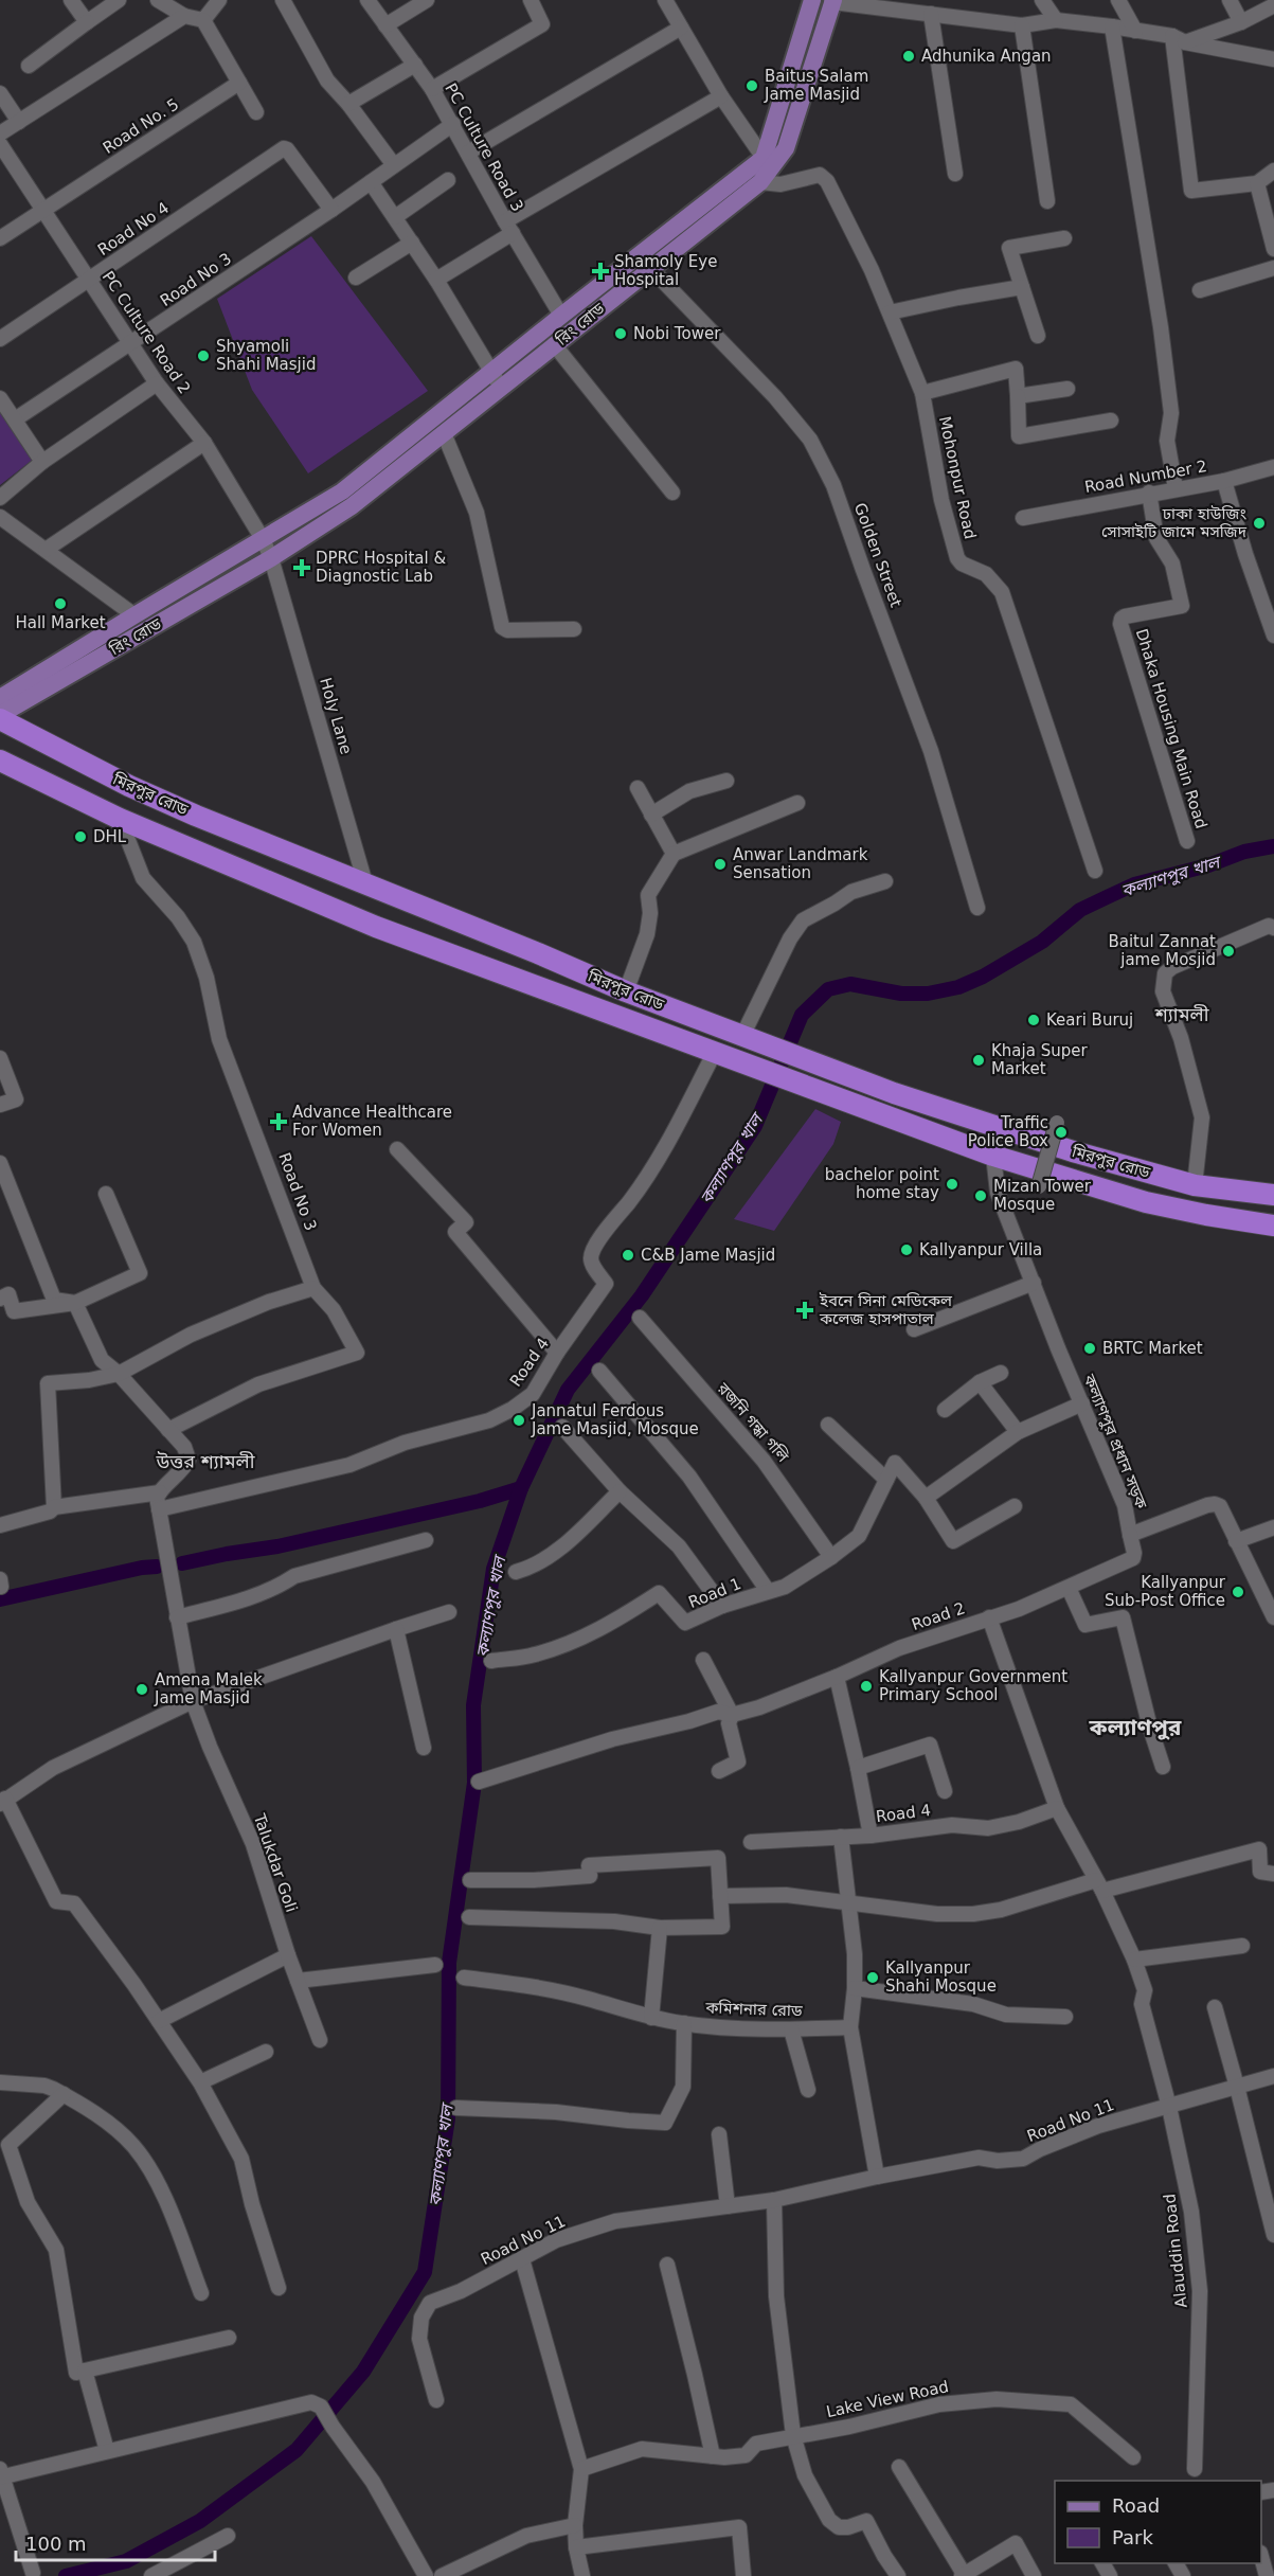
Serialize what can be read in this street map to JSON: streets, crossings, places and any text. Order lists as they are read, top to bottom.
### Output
{
  "streets": {
    "highway": ["মিরপুর রোড"],
    "main road": ["রিং রোড"],
    "street": [
      "Road No. 5",
      "PC Culture Road 3",
      "Road No 4",
      "Road No 3",
      "PC Culture Road 2",
      "Road Number 2",
      "Mohonpur Road",
      "Golden Street",
      "Holy Lane",
      "Dhaka Housing Main Road",
      "Road 4",
      "রজনি গন্ধা গলি",
      "কল্যাণপুর প্রধান সড়ক",
      "Road 1",
      "Road 2",
      "Talukdar Goli",
      "কমিশনার রোড",
      "Road No 11",
      "Alauddin Road",
      "Lake View Road"
    ]
  },
  "crossings": [
    ["Road No. 5", "PC Culture Road 2"],
    ["PC Culture Road 3", "Road No 3"],
    ["PC Culture Road 3", "রিং রোড"],
    ["Road No 4", "Road No 3"],
    ["Road No 4", "PC Culture Road 2"],
    ["Road No 3", "PC Culture Road 2"],
    ["Road No 3", "মিরপুর রোড"],
    ["রিং রোড", "PC Culture Road 2"],
    ["রিং রোড", "Mohonpur Road"],
    ["রিং রোড", "Golden Street"],
    ["রিং রোড", "Holy Lane"],
    ["রিং রোড", "মিরপুর রোড"],
    ["Road Number 2", "Dhaka Housing Main Road"],
    ["Holy Lane", "মিরপুর রোড"],
    ["মিরপুর রোড", "Road 4"],
    ["মিরপুর রোড", "কল্যাণপুর প্রধান সড়ক"],
    ["Road 4", "Talukdar Goli"],
    ["রজনি গন্ধা গলি", "Road 1"],
    ["কল্যাণপুর প্রধান সড়ক", "Road 2"],
    ["Road No 11", "Alauddin Road"]
  ],
  "districts": ["শ্যামলী", "উত্তর শ্যামলী", "কল্যাণপুর"],
  "water": ["কল্যাণপুর খাল"],
  "places": {
    "other": [
      "Adhunika Angan",
      "Baitus Salam Jame Masjid",
      "Nobi Tower",
      "Shyamoli Shahi Masjid",
      "ঢাকা হাউজিং সোসাইটি জামে মসজিদ",
      "Hall Market",
      "DHL",
      "Anwar Landmark Sensation",
      "Baitul Zannat jame Mosjid",
      "Keari Buruj",
      "Khaja Super Market",
      "Traffic Police Box",
      "bachelor point home stay",
      "Mizan Tower Mosque",
      "Kallyanpur Villa",
      "C&B Jame Masjid",
      "BRTC Market",
      "Jannatul Ferdous Jame Masjid, Mosque",
      "Kallyanpur Sub-Post Office",
      "Kallyanpur Government Primary School",
      "Amena Malek Jame Masjid",
      "Kallyanpur Shahi Mosque"
    ],
    "health": [
      "Shamoly Eye Hospital",
      "DPRC Hospital & Diagnostic Lab",
      "Advance Healthcare For Women",
      "ইবনে সিনা মেডিকেল কলেজ হাসপাতাল"
    ]
  },
  "legend": ["Road", "Park"],
  "scale_bar": "100 m"
}
